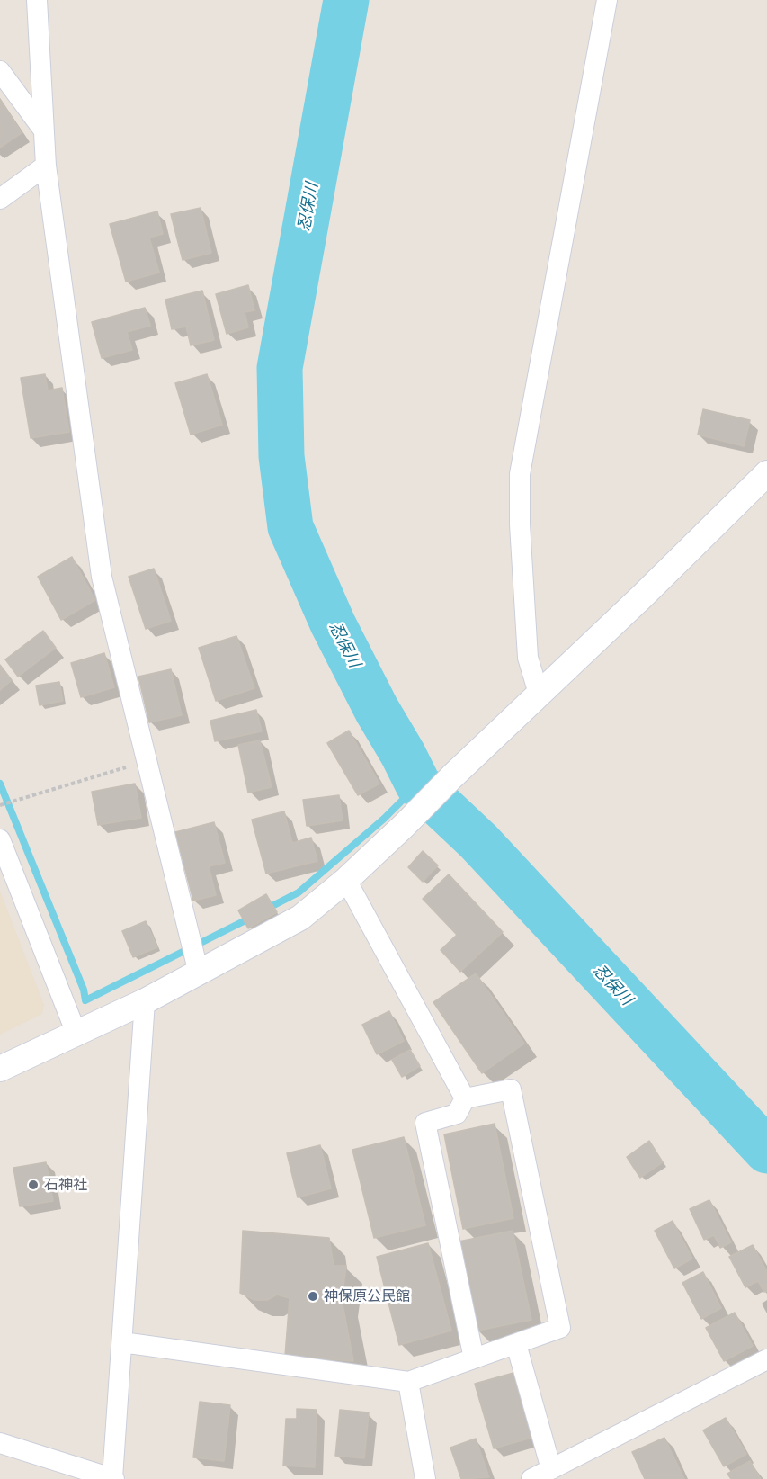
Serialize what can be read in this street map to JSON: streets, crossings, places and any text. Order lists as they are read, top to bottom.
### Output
{
  "water": ["忍保川"],
  "places": ["石神社", "神保原公民館"]
}
